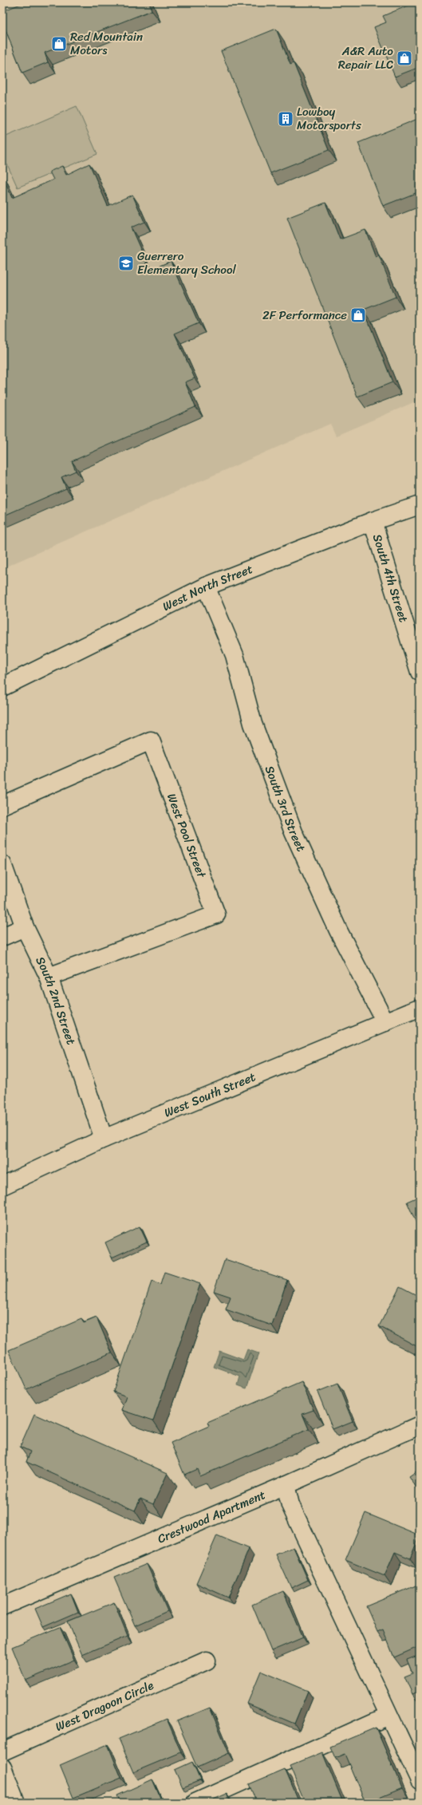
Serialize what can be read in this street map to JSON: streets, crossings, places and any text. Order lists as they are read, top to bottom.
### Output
{
  "streets": {
    "street": [
      "South 4th Street",
      "West North Street",
      "South 3rd Street",
      "West Pool Street",
      "South 2nd Street",
      "West South Street",
      "Crestwood Apartment",
      "West Dragoon Circle"
    ]
  },
  "crossings": [
    ["South 4th Street", "West North Street"],
    ["West North Street", "South 3rd Street"],
    ["South 3rd Street", "West South Street"],
    ["West Pool Street", "South 2nd Street"],
    ["South 2nd Street", "West South Street"]
  ],
  "places": {
    "shop": ["Red Mountain Motors", "A&R Auto Repair LLC", "2F Performance"],
    "building": ["Lowboy Motorsports"],
    "school or university": ["Guerrero Elementary School"]
  }
}
